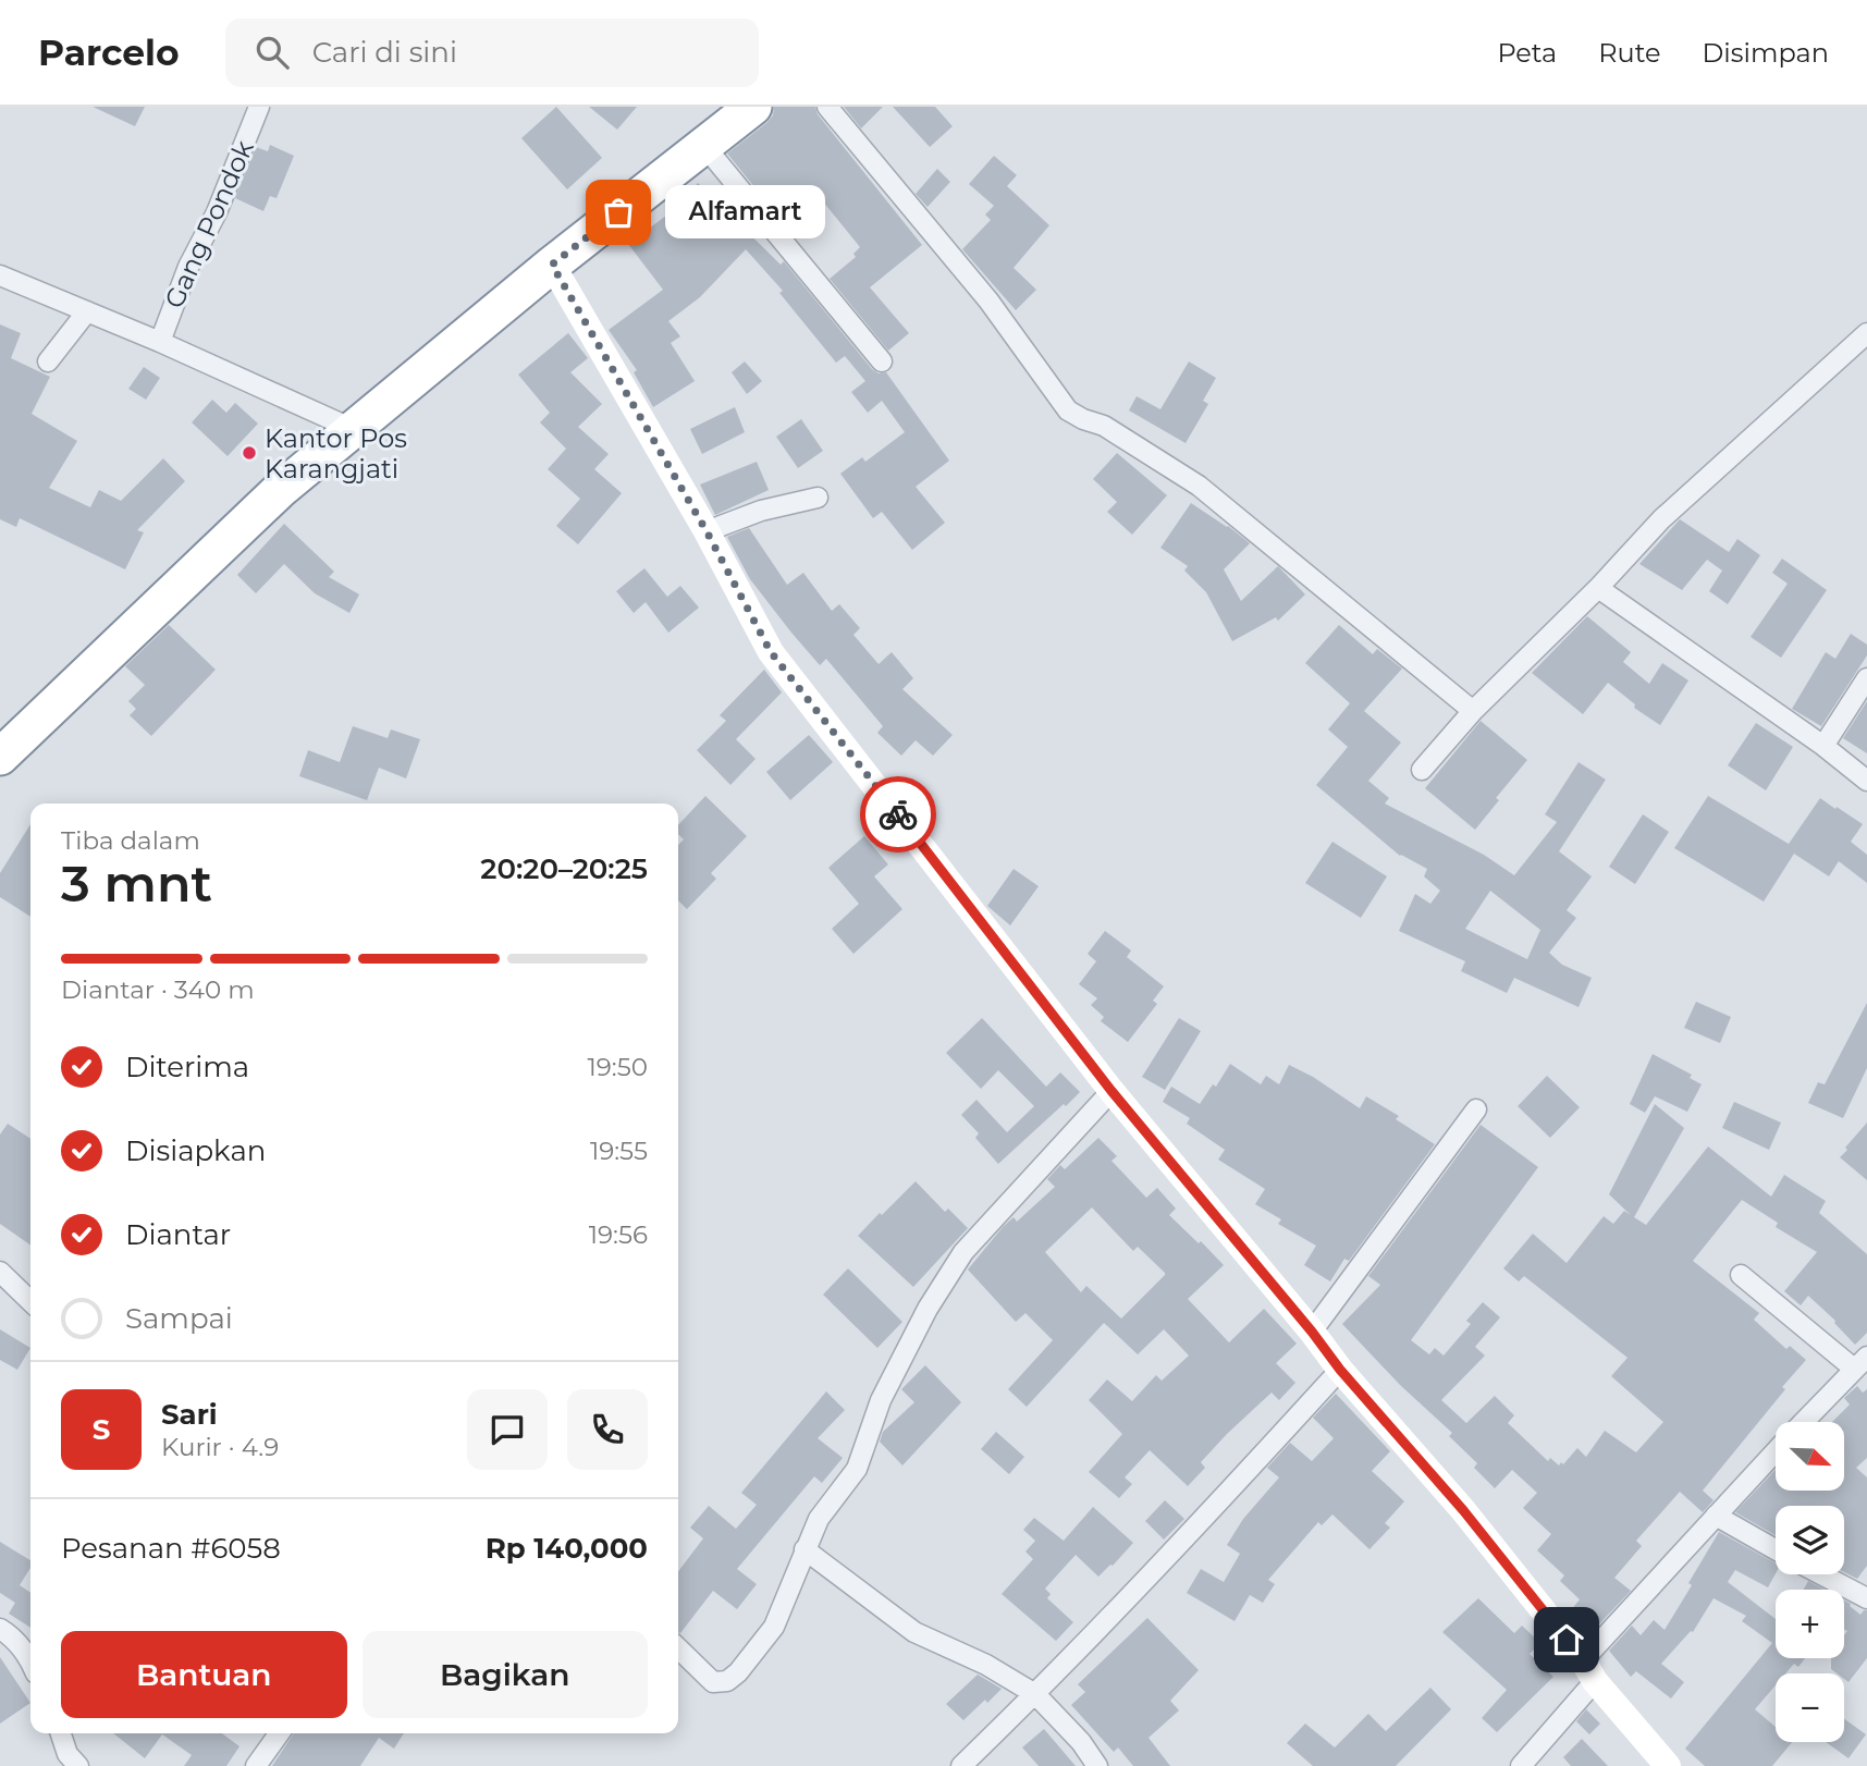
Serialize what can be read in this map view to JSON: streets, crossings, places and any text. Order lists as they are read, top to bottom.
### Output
{
  "streets": {
    "street": ["Gang Pondok"]
  },
  "places": ["Alfamart", "Kantor Pos Karangjati"],
  "north": "bottom right",
  "page": {
    "header": "Parcelo",
    "search": "Cari di sini",
    "nav": ["Peta", "Rute", "Disimpan"],
    "bubble": "Alfamart",
    "heading": ["3 mnt", "Tiba dalam", "20:20–20:25"],
    "panel": [
      "Sari",
      "Kurir · 4.9",
      "Pesanan #6058",
      "Rp 140,000"
    ],
    "bar": "Diantar · 340 m",
    "list": [
      ["Diterima", "19:50"],
      ["Disiapkan", "19:55"],
      ["Diantar", "19:56"],
      "Sampai"
    ],
    "round": "S",
    "map_buttons": ["+", "−"],
    "buttons": ["Bantuan", "Bagikan"]
  }
}
